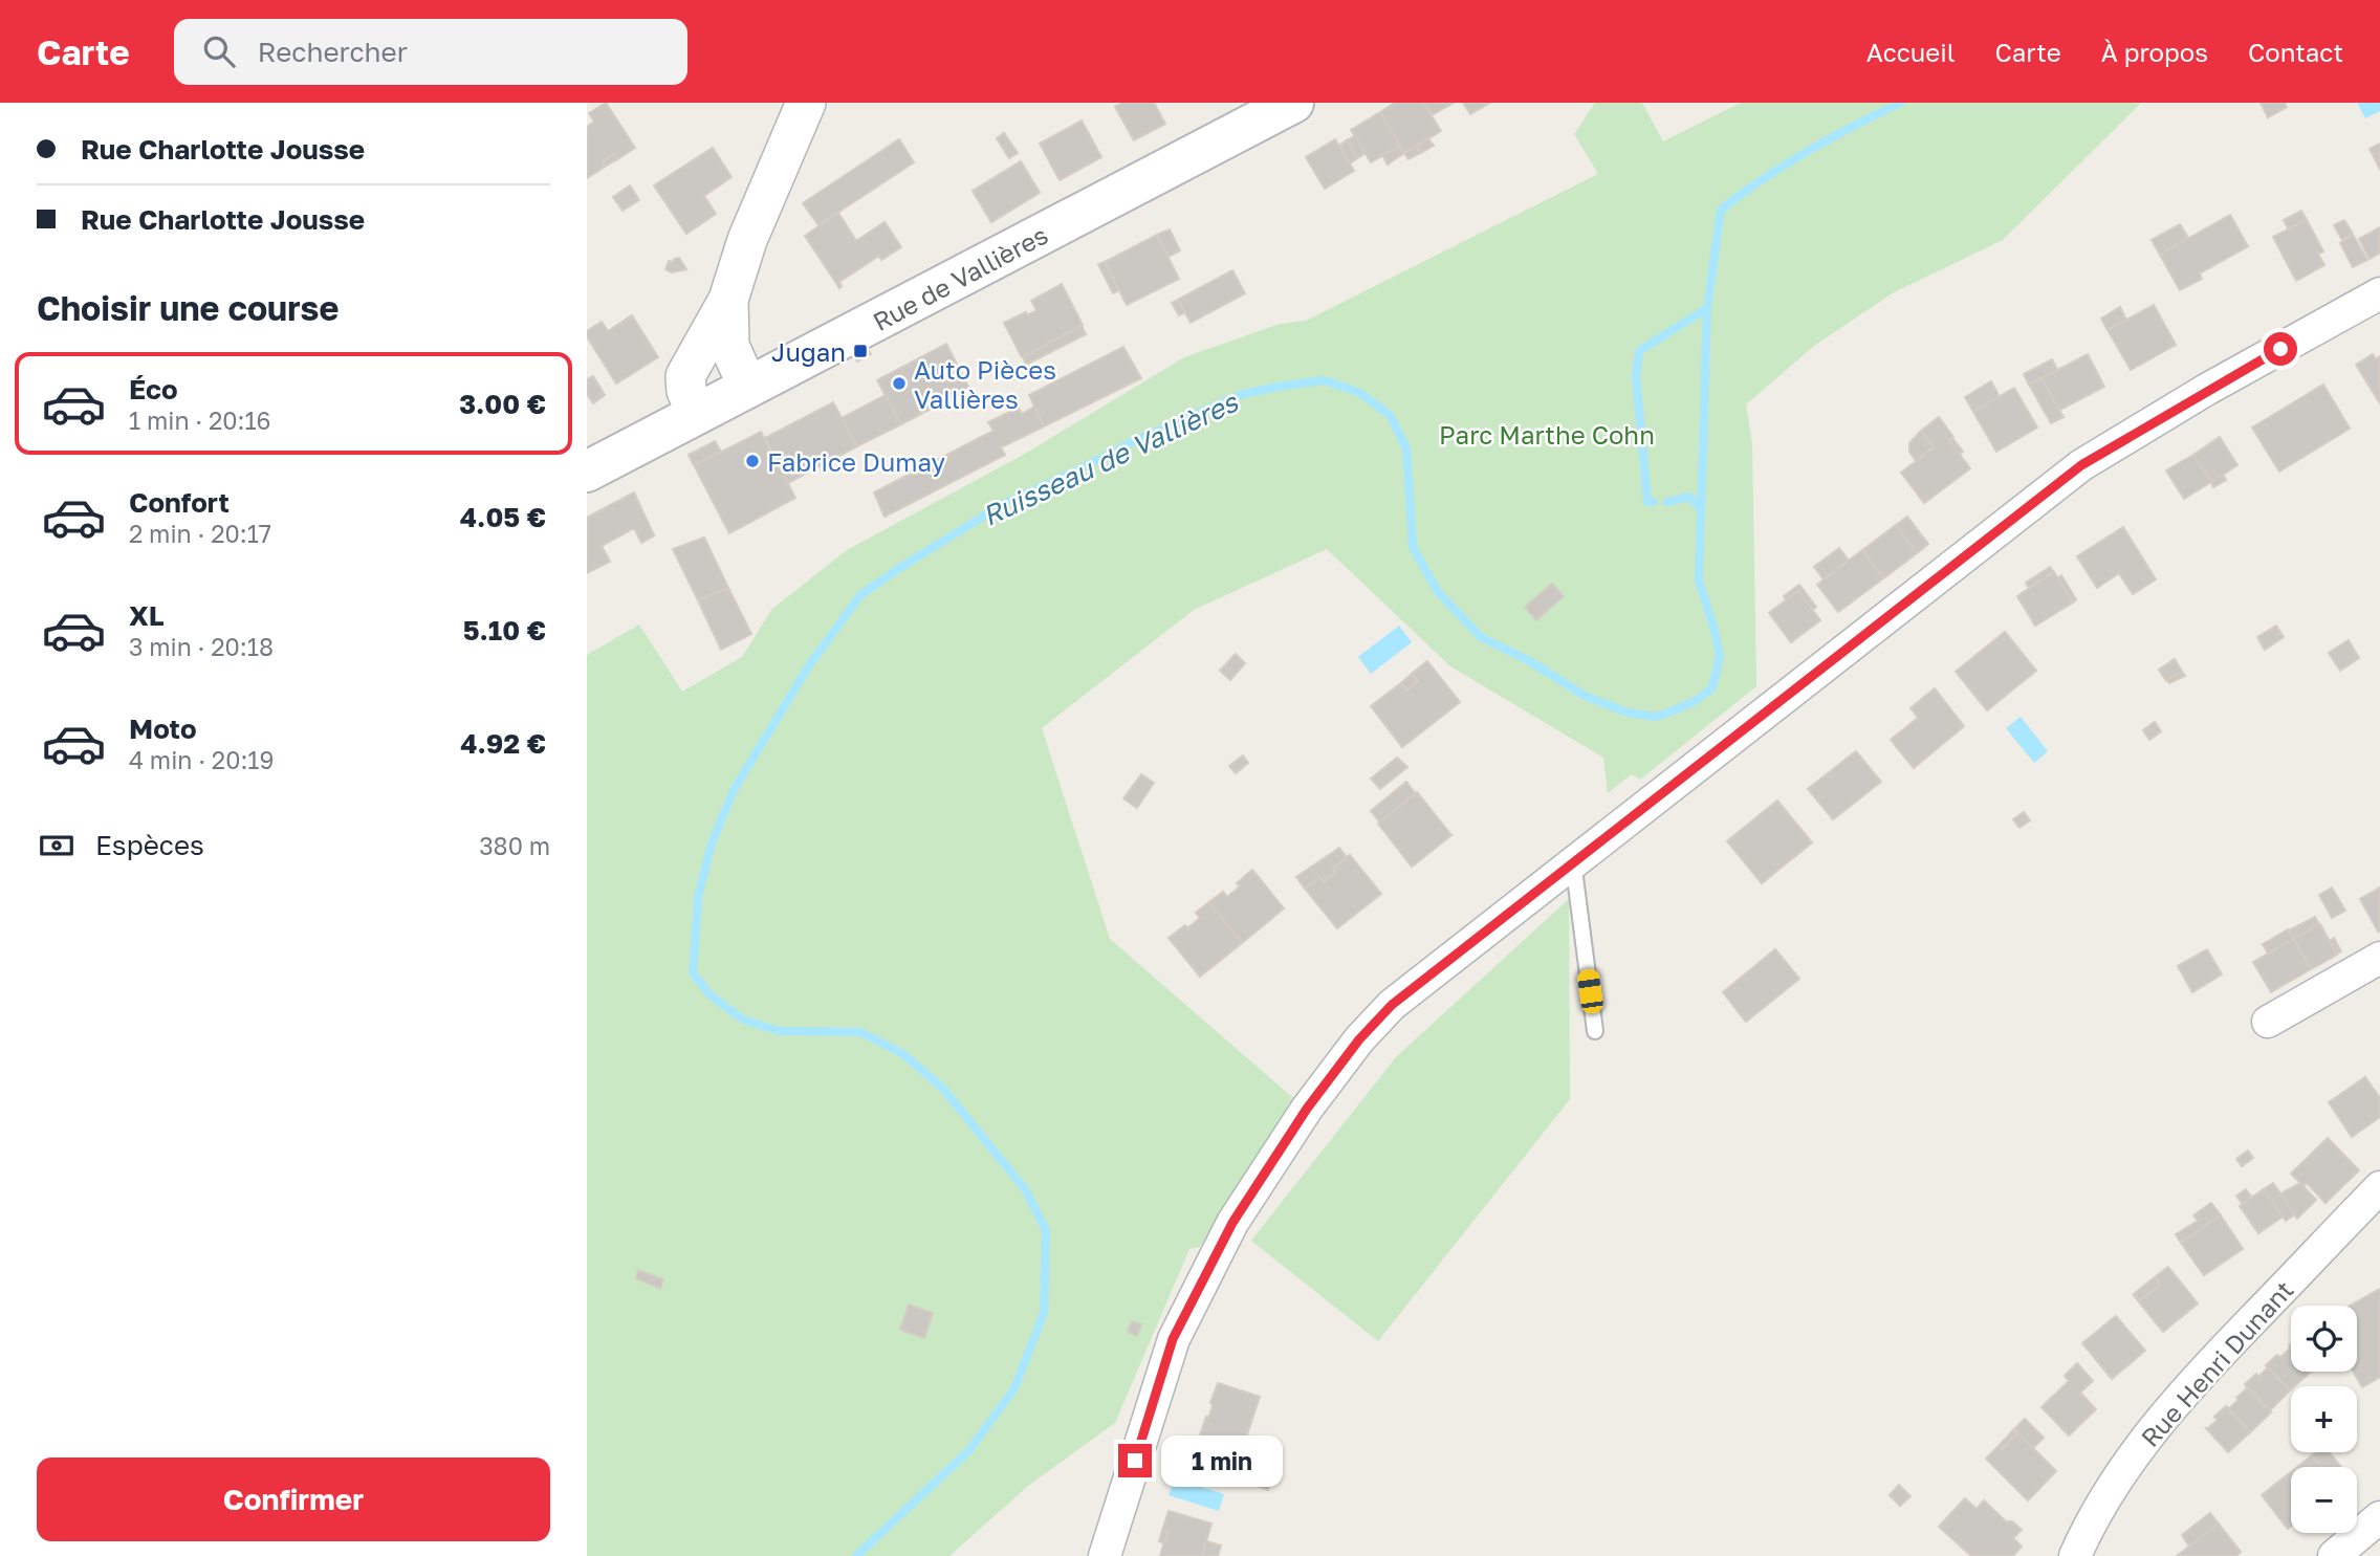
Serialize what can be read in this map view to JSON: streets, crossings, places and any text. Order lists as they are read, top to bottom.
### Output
{
  "streets": {
    "main road": ["Rue de Vallières"],
    "street": ["Rue Henri Dunant"]
  },
  "water": ["Ruisseau de Vallières"],
  "parks": ["Parc Marthe Cohn"],
  "places": {
    "transit": ["Jugan"],
    "other": ["Auto Pièces Vallières", "Fabrice Dumay"]
  },
  "page": {
    "header": "Carte",
    "search": "Rechercher",
    "nav": [
      "Accueil",
      "Carte",
      "À propos",
      "Contact"
    ],
    "banner": ["Rue Charlotte Jousse", "Rue Charlotte Jousse"],
    "heading": "Choisir une course",
    "list": [
      {
        "name": "Éco",
        "note": "1 min · 20:16",
        "value": "3.00 €"
      },
      {
        "name": "Confort",
        "note": "2 min · 20:17",
        "value": "4.05 €"
      },
      {
        "name": "XL",
        "note": "3 min · 20:18",
        "value": "5.10 €"
      },
      {
        "name": "Moto",
        "note": "4 min · 20:19",
        "value": "4.92 €"
      }
    ],
    "pay": ["Espèces", "380 m"],
    "map_buttons": ["+", "−"],
    "bubble": "1 min",
    "buttons": "Confirmer"
  }
}
